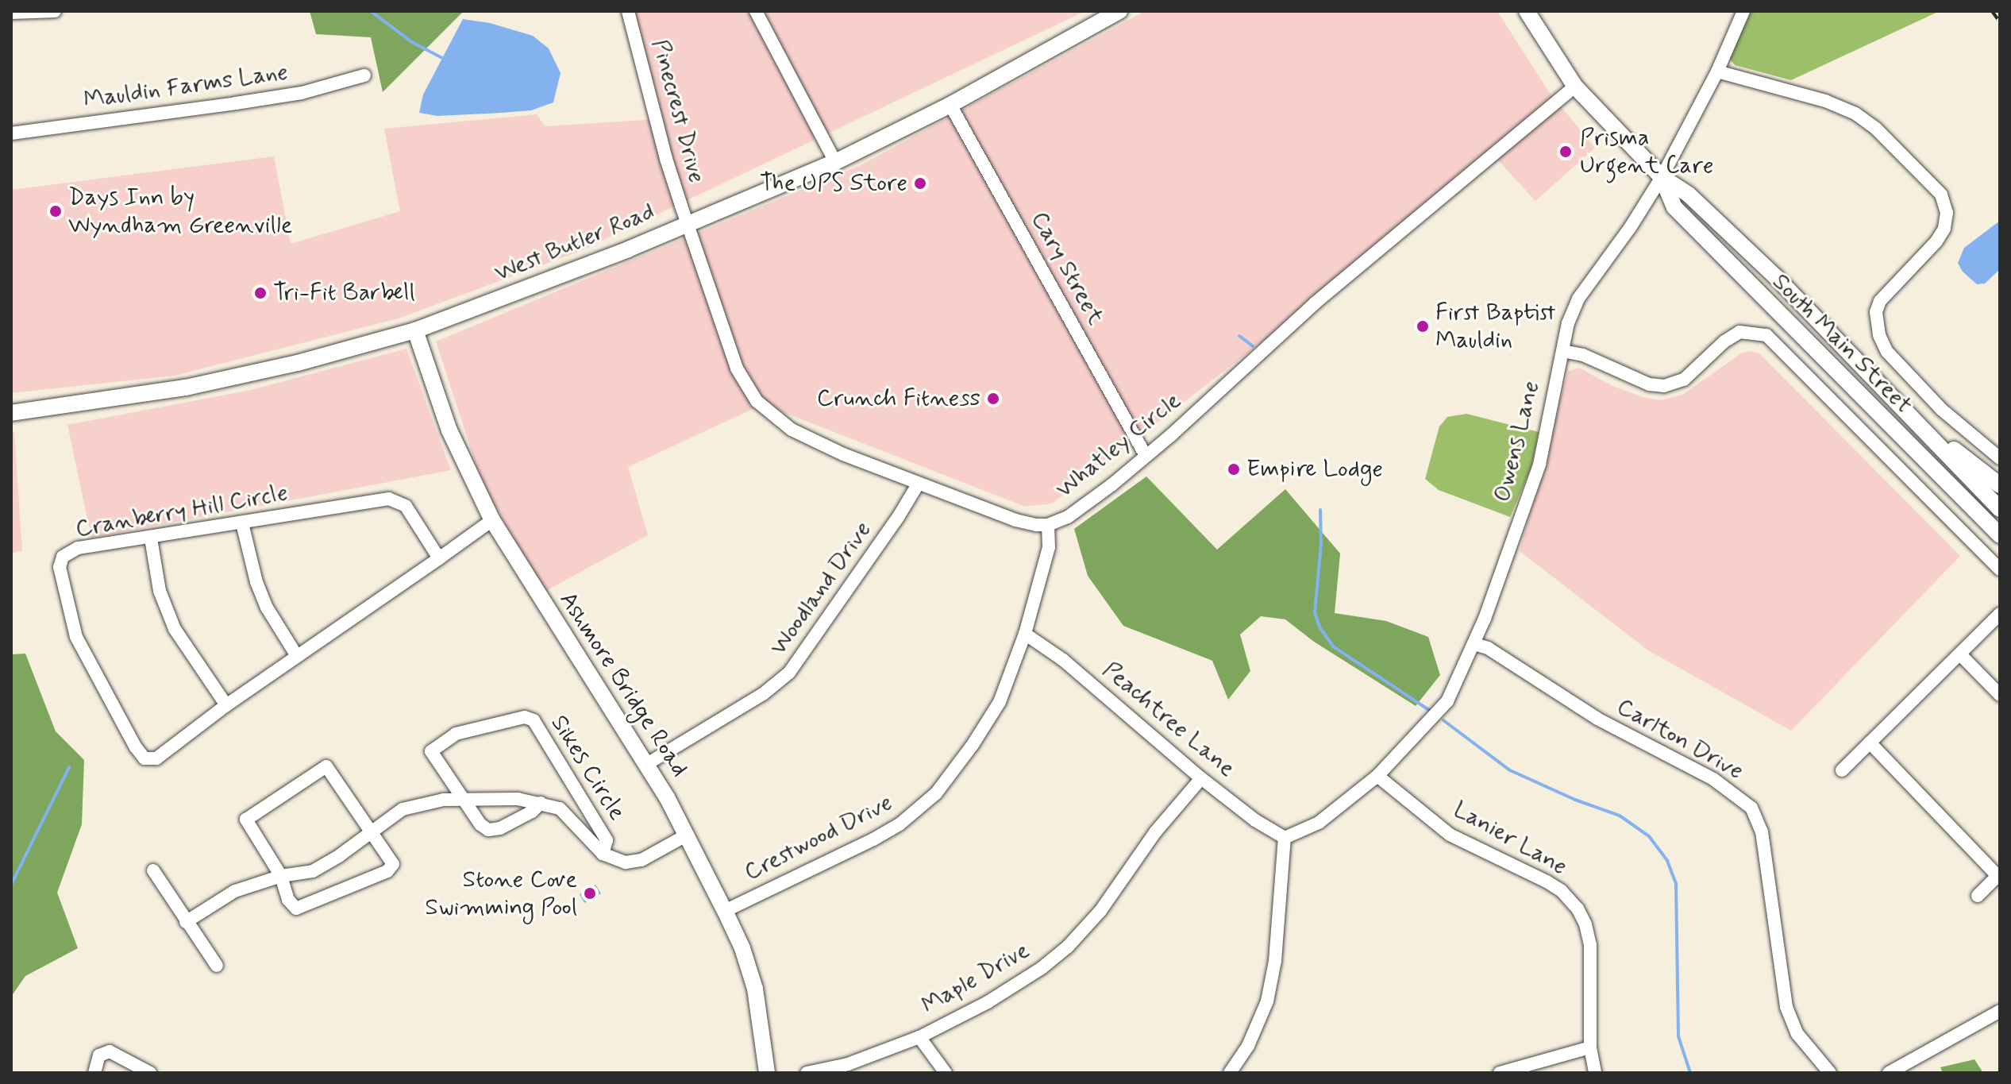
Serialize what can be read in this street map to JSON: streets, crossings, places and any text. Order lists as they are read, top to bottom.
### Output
{
  "streets": {
    "main road": ["West Butler Road", "South Main Street", "Ashmore Bridge Road"],
    "street": [
      "Mauldin Farms Lane",
      "Pinecrest Drive",
      "Cary Street",
      "Owens Lane",
      "Whatley Circle",
      "Cranberry Hill Circle",
      "Woodland Drive",
      "Peachtree Lane",
      "Carlton Drive",
      "Sikes Circle",
      "Crestwood Drive",
      "Lanier Lane",
      "Maple Drive"
    ]
  },
  "crossings": [
    ["Pinecrest Drive", "West Butler Road"],
    ["Pinecrest Drive", "Whatley Circle"],
    ["West Butler Road", "Cary Street"],
    ["West Butler Road", "Whatley Circle"],
    ["West Butler Road", "Ashmore Bridge Road"],
    ["Cary Street", "Whatley Circle"],
    ["South Main Street", "Owens Lane"],
    ["South Main Street", "Whatley Circle"],
    ["Owens Lane", "Peachtree Lane"],
    ["Owens Lane", "Carlton Drive"],
    ["Owens Lane", "Lanier Lane"],
    ["Whatley Circle", "Woodland Drive"],
    ["Whatley Circle", "Crestwood Drive"],
    ["Cranberry Hill Circle", "Ashmore Bridge Road"],
    ["Woodland Drive", "Ashmore Bridge Road"],
    ["Ashmore Bridge Road", "Crestwood Drive"],
    ["Peachtree Lane", "Crestwood Drive"],
    ["Peachtree Lane", "Maple Drive"]
  ],
  "places": [
    "Prisma Urgent Care",
    "The UPS Store",
    "Days Inn by Wyndham Greenville",
    "Tri-Fit Barbell",
    "First Baptist Mauldin",
    "Crunch Fitness",
    "Empire Lodge",
    "Stone Cove Swimming Pool"
  ]
}
